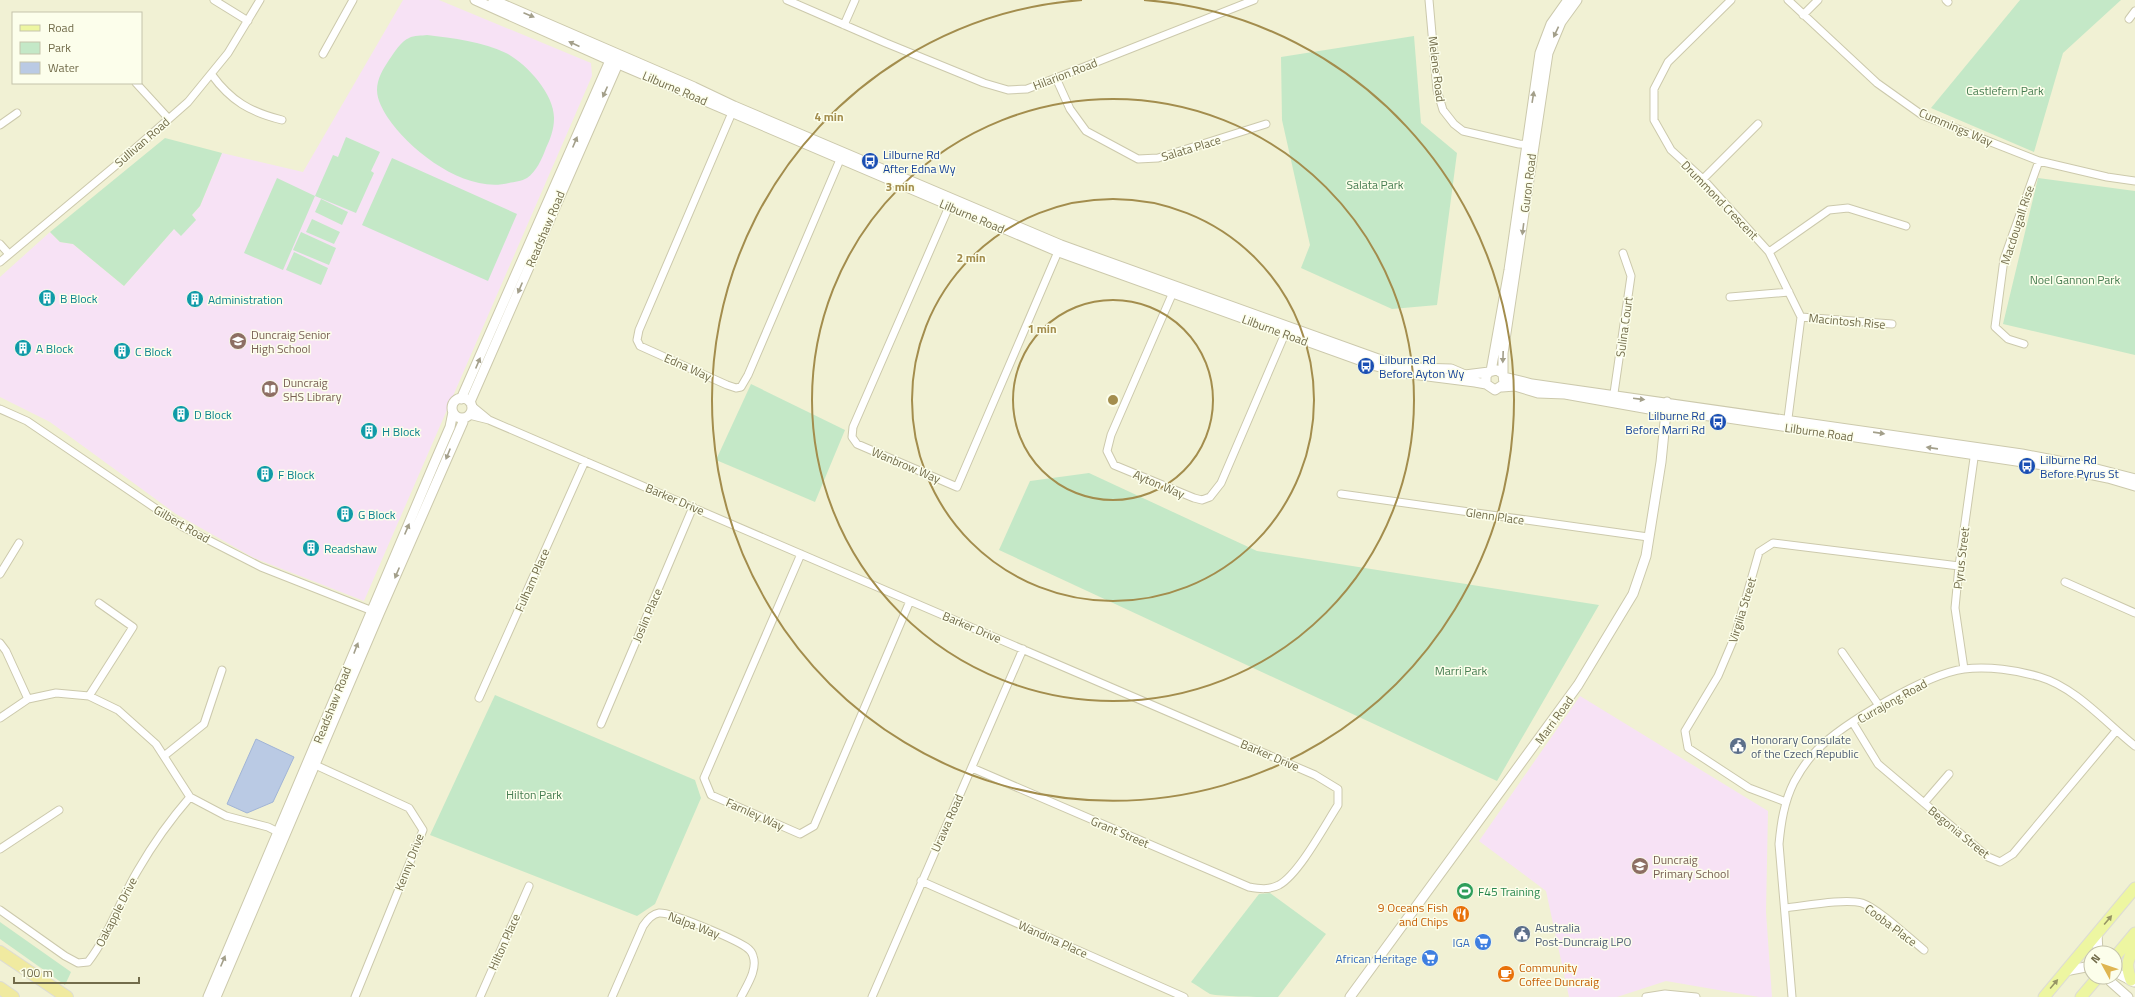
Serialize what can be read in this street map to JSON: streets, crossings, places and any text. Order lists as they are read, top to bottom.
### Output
{
  "streets": {
    "street": [
      "Melene Road",
      "Hilarion Road",
      "Lilburne Road",
      "Cummings Way",
      "Sullivan Road",
      "Salata Place",
      "Guron Road",
      "Drummond Crescent",
      "Macdougall Rise",
      "Readshaw Road",
      "Macintosh Rise",
      "Sulina Court",
      "Edna Way",
      "Wanbrow Way",
      "Ayton Way",
      "Barker Drive",
      "Glenn Place",
      "Gilbert Road",
      "Pyrus Street",
      "Fulham Place",
      "Virgilia Street",
      "Joslin Place",
      "Currajong Road",
      "Marri Road",
      "Farnley Way",
      "Urawa Road",
      "Grant Street",
      "Begonia Street",
      "Kenny Drive",
      "Oakapple Drive",
      "Nalpa Way",
      "Cooba Place",
      "Wandina Place",
      "Hilton Place"
    ]
  },
  "crossings": [
    ["Melene Road", "Guron Road"],
    ["Hilarion Road", "Salata Place"],
    ["Lilburne Road", "Guron Road"],
    ["Lilburne Road", "Readshaw Road"],
    ["Lilburne Road", "Sulina Court"],
    ["Lilburne Road", "Edna Way"],
    ["Lilburne Road", "Wanbrow Way"],
    ["Lilburne Road", "Ayton Way"],
    ["Lilburne Road", "Pyrus Street"],
    ["Lilburne Road", "Marri Road"],
    ["Cummings Way", "Macdougall Rise"],
    ["Drummond Crescent", "Macintosh Rise"],
    ["Readshaw Road", "Barker Drive"],
    ["Readshaw Road", "Gilbert Road"],
    ["Readshaw Road", "Kenny Drive"],
    ["Barker Drive", "Fulham Place"],
    ["Barker Drive", "Joslin Place"],
    ["Barker Drive", "Farnley Way"],
    ["Barker Drive", "Urawa Road"],
    ["Barker Drive", "Grant Street"],
    ["Glenn Place", "Marri Road"],
    ["Pyrus Street", "Virgilia Street"],
    ["Pyrus Street", "Currajong Road"],
    ["Virgilia Street", "Currajong Road"],
    ["Currajong Road", "Begonia Street"],
    ["Currajong Road", "Cooba Place"],
    ["Urawa Road", "Grant Street"],
    ["Urawa Road", "Wandina Place"]
  ],
  "parks": [
    "Castlefern Park",
    "Salata Park",
    "Noel Gannon Park",
    "Marri Park",
    "Hilton Park"
  ],
  "places": {
    "bus stop": [
      "Lilburne Rd After Edna Wy",
      "Lilburne Rd Before Ayton Wy",
      "Lilburne Rd Before Marri Rd",
      "Lilburne Rd Before Pyrus St"
    ],
    "building": [
      "B Block",
      "Administration",
      "A Block",
      "C Block",
      "D Block",
      "H Block",
      "F Block",
      "G Block",
      "Readshaw"
    ],
    "school or university": ["Duncraig Senior High School", "Duncraig Primary School"],
    "library": ["Duncraig SHS Library"],
    "public building": ["Honorary Consulate of the Czech Republic", "Australia Post-Duncraig LPO"],
    "sports": ["F45 Training"],
    "restaurant": ["9 Oceans Fish and Chips"],
    "supermarket": ["IGA", "African Heritage"],
    "cafe": ["Community Coffee Duncraig"]
  },
  "legend": ["Road", "Park", "Water"],
  "scale_bar": "100 m",
  "north": "top left",
  "rings": [
    "4 min",
    "3 min",
    "2 min",
    "1 min"
  ]
}
